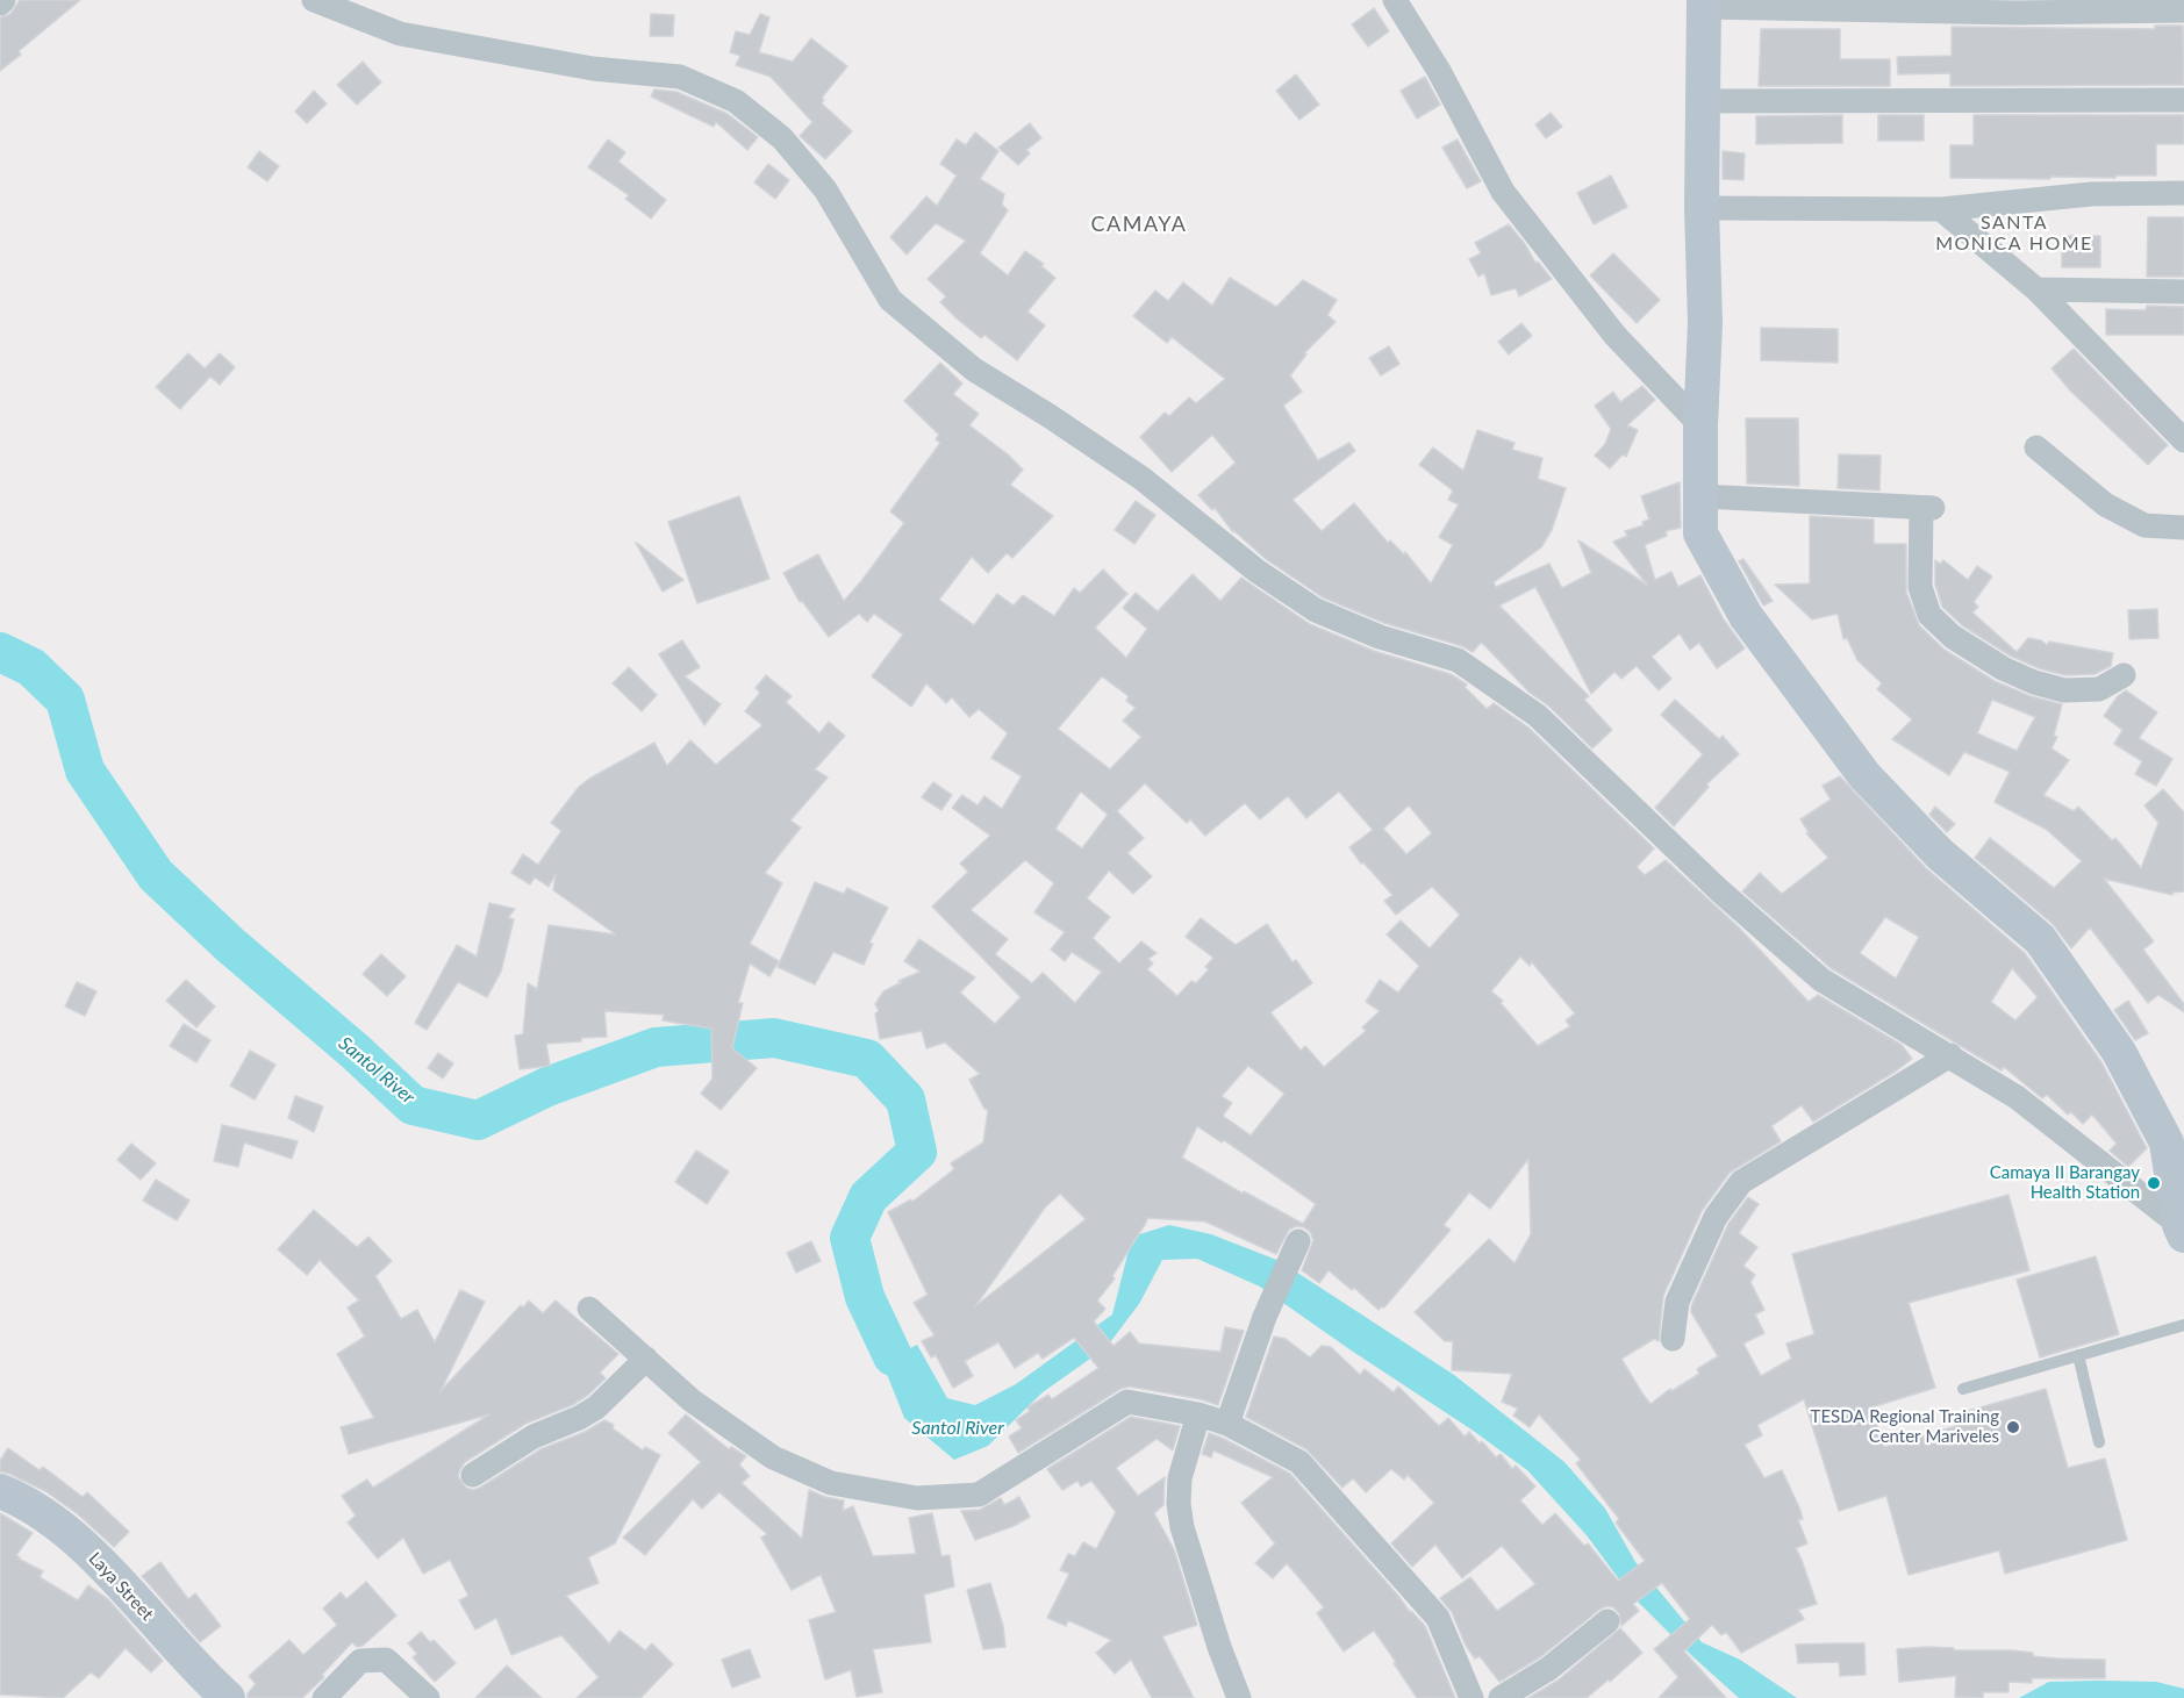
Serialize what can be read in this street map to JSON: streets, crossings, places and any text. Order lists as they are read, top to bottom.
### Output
{
  "streets": {
    "street": ["Laya Street"]
  },
  "districts": ["SANTA MONICA HOME", "CAMAYA"],
  "water": ["Santol River"],
  "places": ["Camaya II Barangay Health Station", "TESDA Regional Training Center Mariveles"]
}
